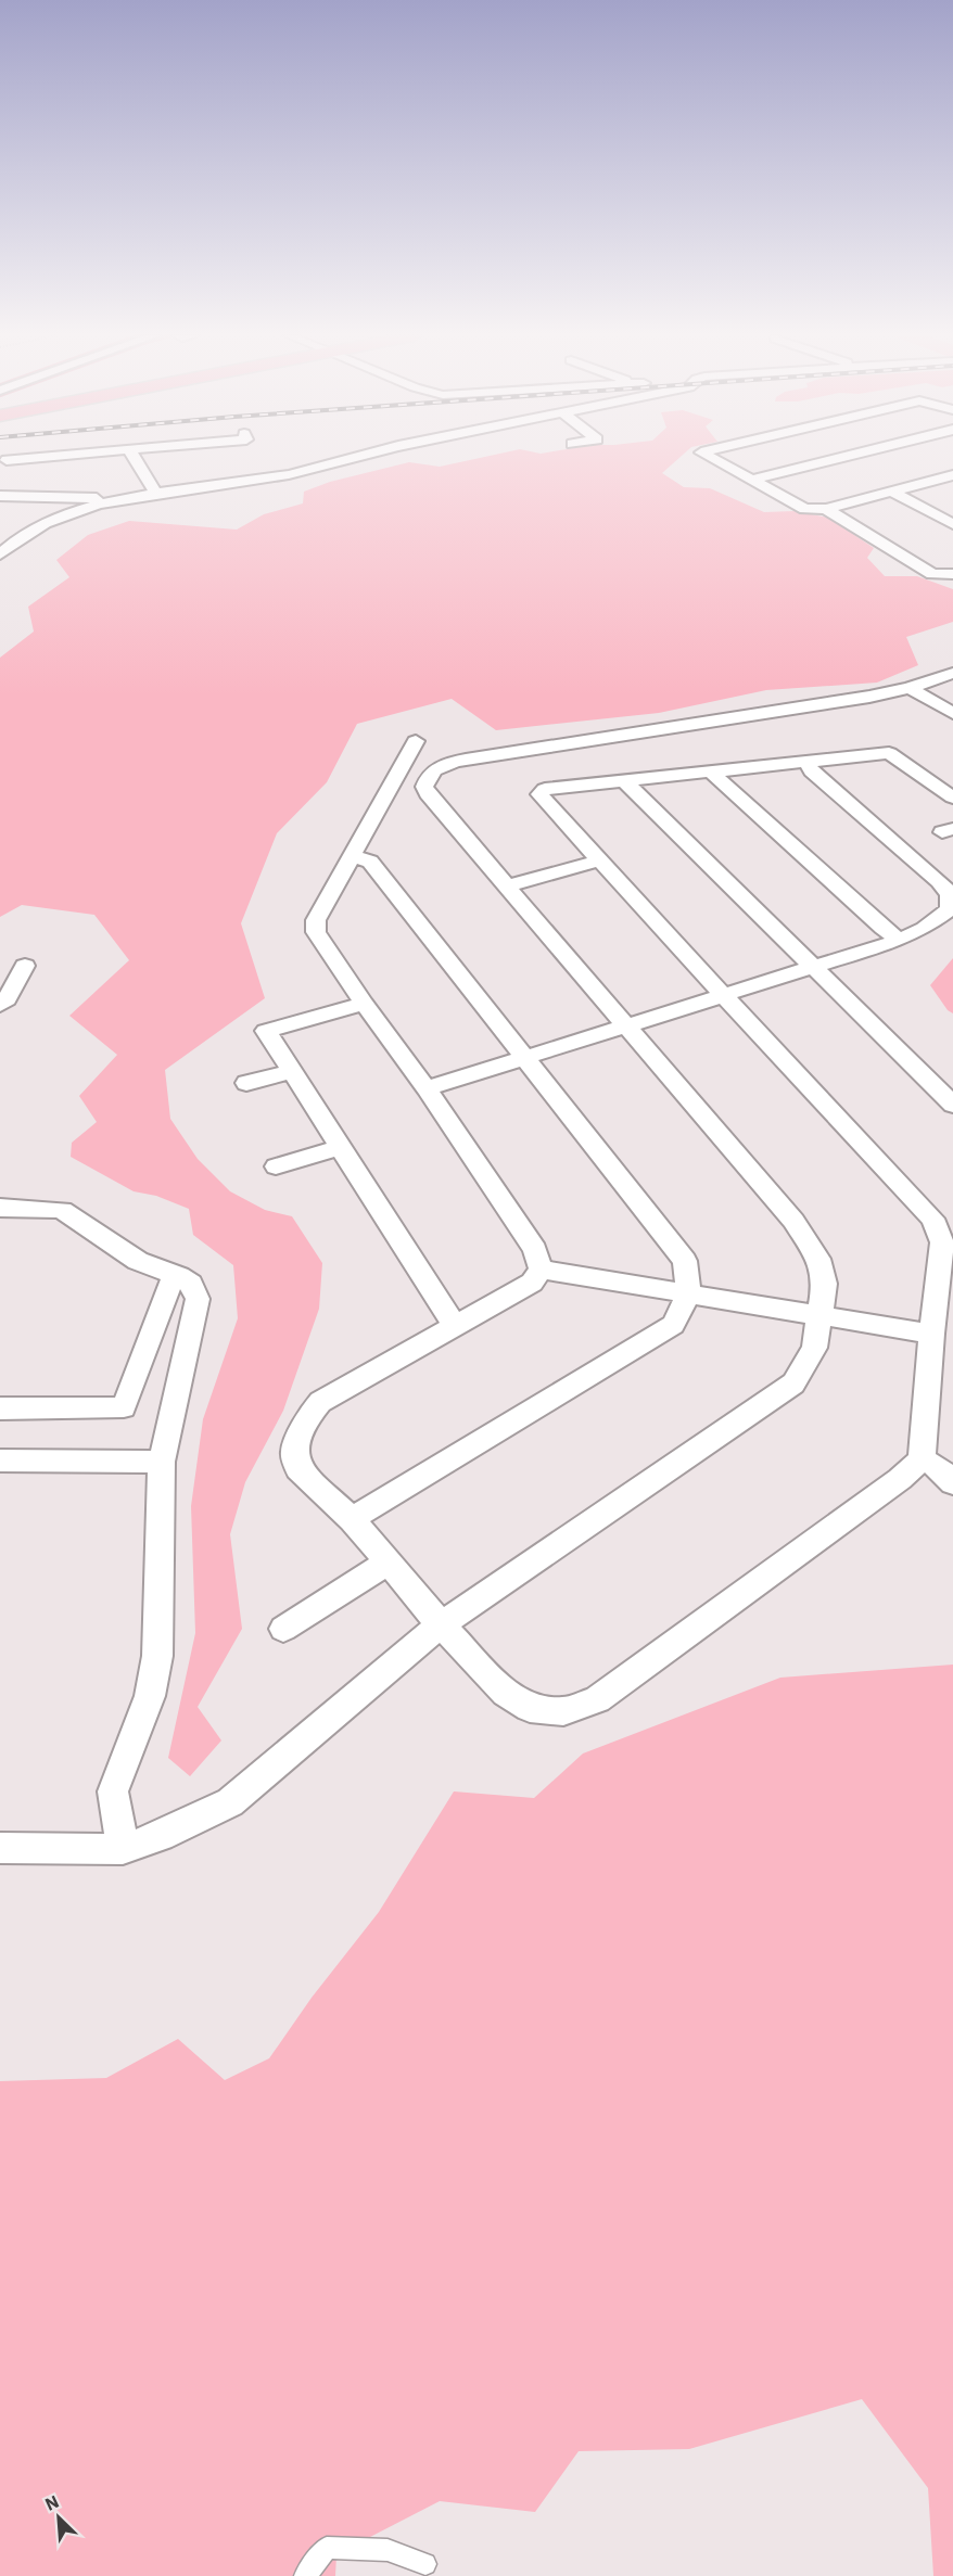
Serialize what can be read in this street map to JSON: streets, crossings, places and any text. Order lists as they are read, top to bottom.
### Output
{
  "north": "top left"
}
